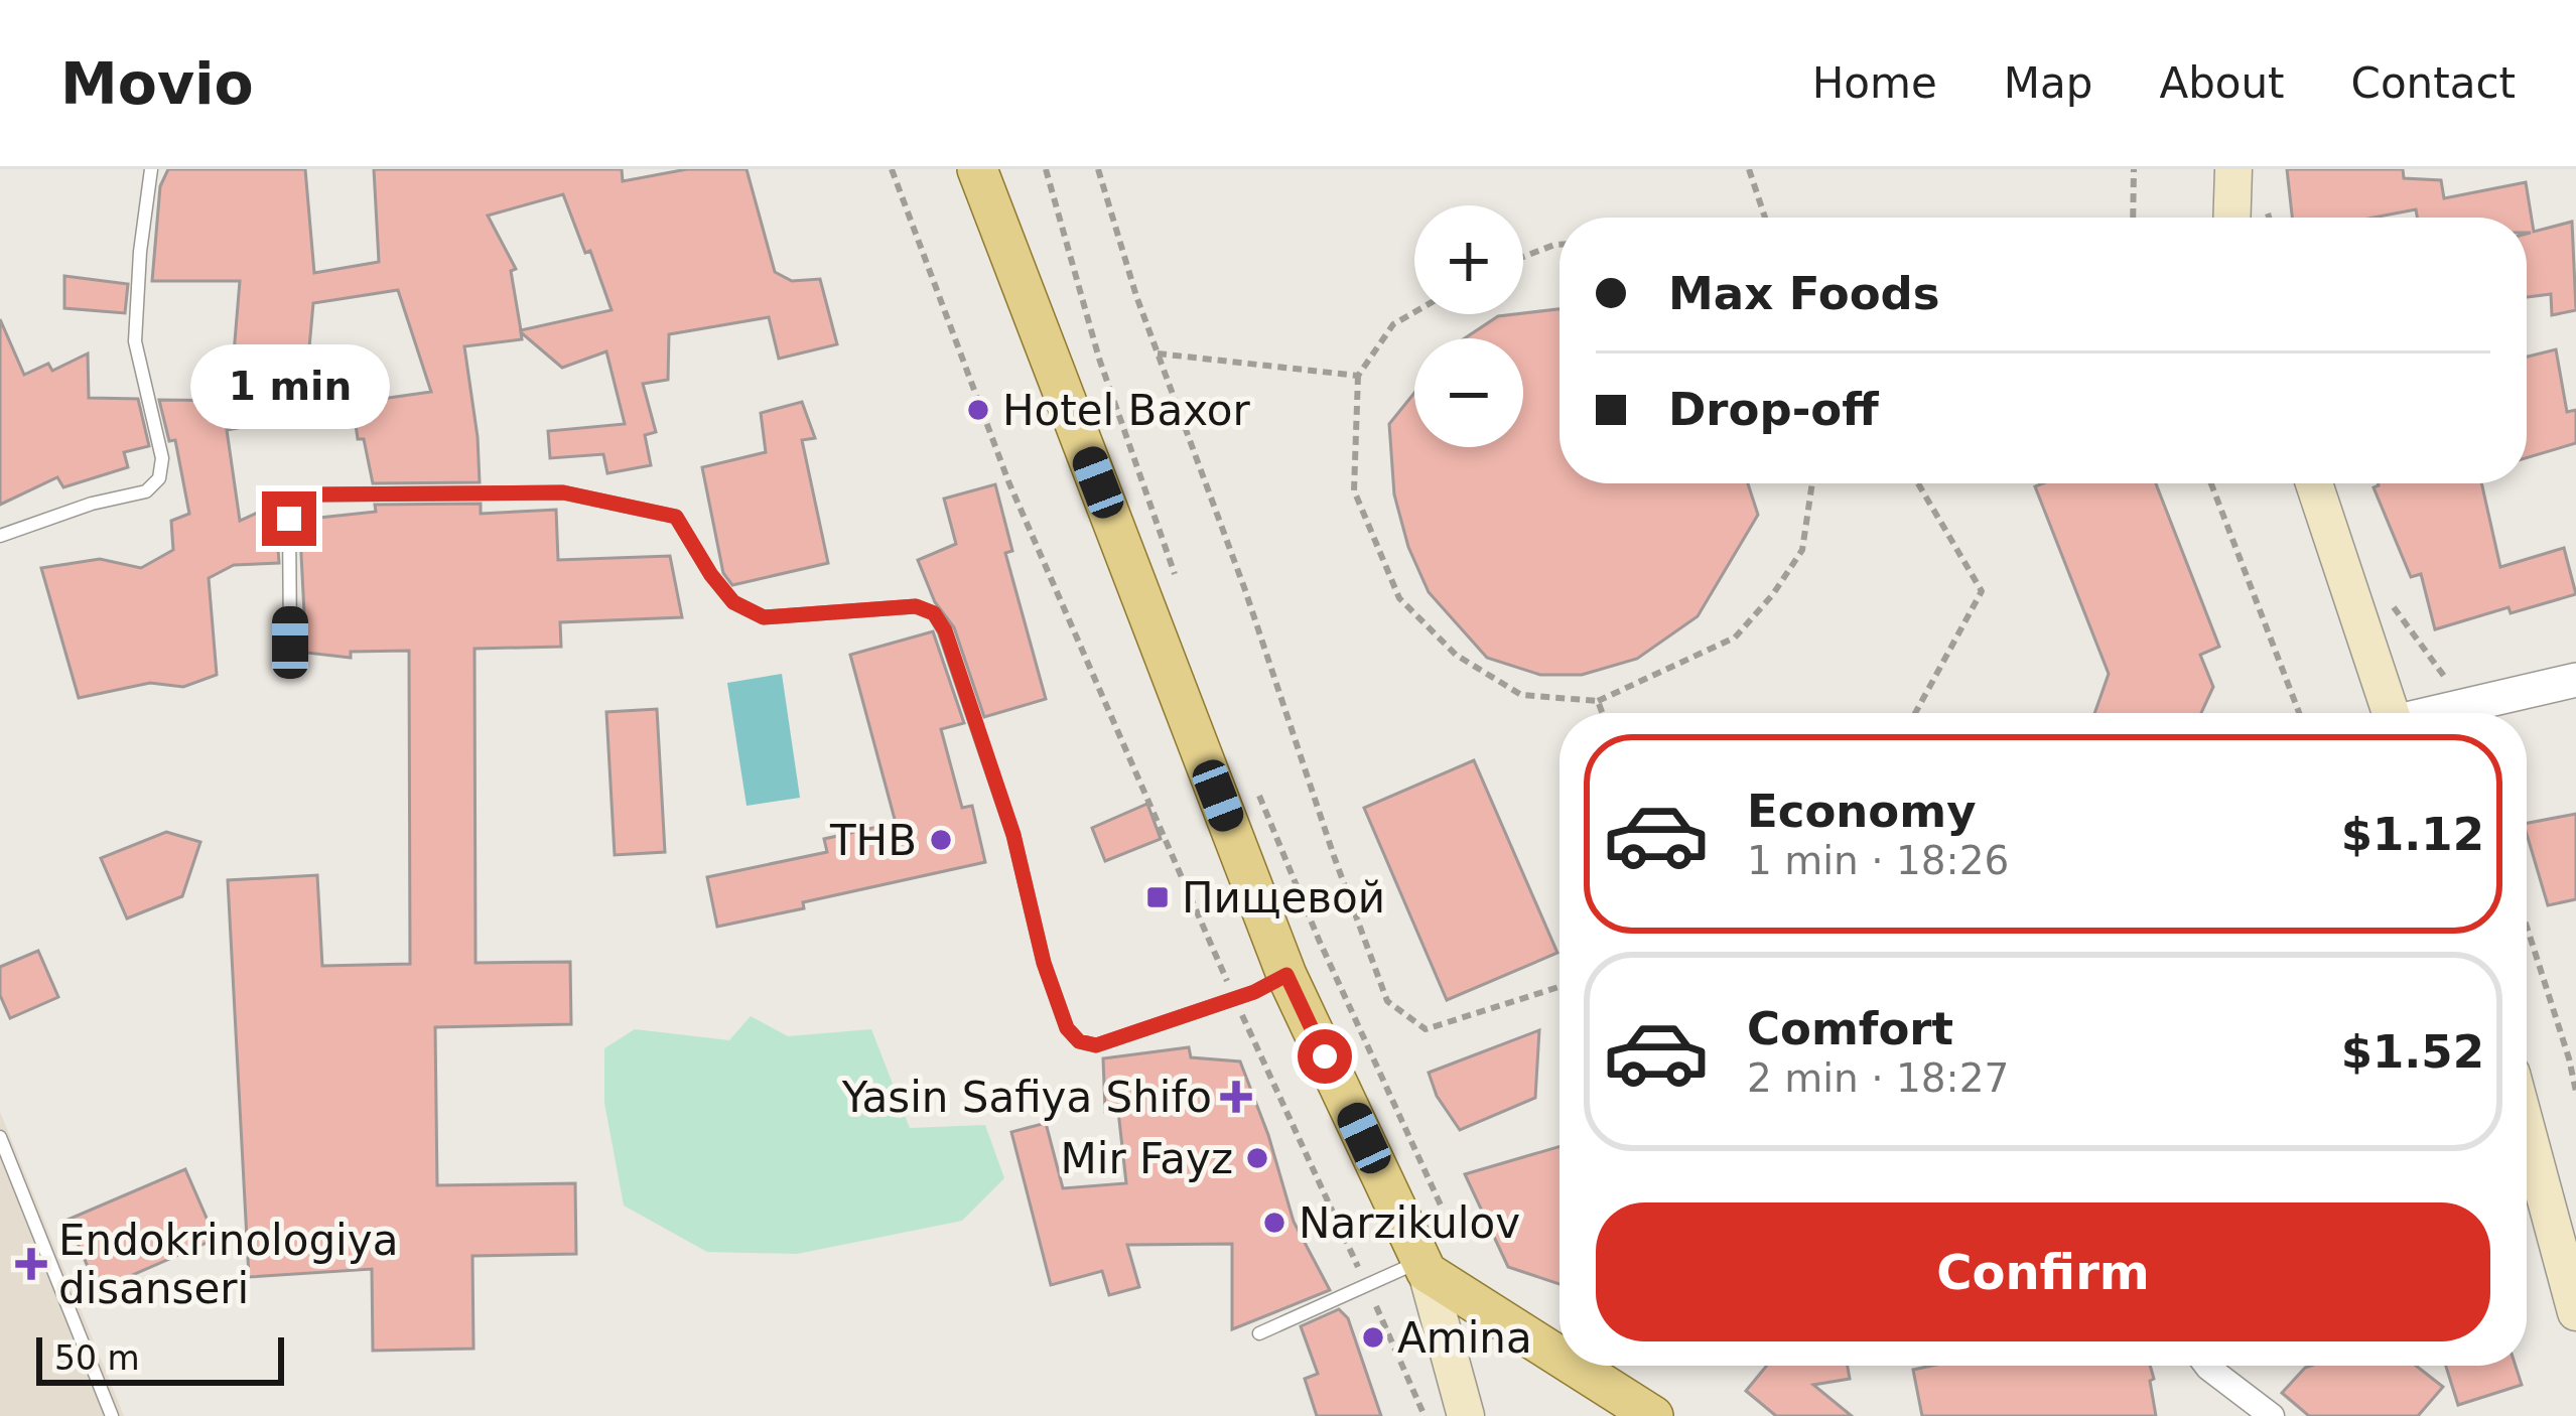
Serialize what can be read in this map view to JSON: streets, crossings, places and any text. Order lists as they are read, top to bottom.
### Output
{
  "places": {
    "other": [
      "Hotel Baxor",
      "THB",
      "Mir Fayz",
      "Narzikulov",
      "Amina"
    ],
    "transit": ["Пищевой"],
    "health": ["Yasin Safiya Shifo", "Endokrinologiya disanseri"]
  },
  "scale_bar": "50 m",
  "page": {
    "header": "Movio",
    "nav": [
      "Home",
      "Map",
      "About",
      "Contact"
    ],
    "map_buttons": ["+", "−"],
    "banner": ["Max Foods", "Drop-off"],
    "bubble": "1 min",
    "list": [
      {
        "name": "Economy",
        "note": "1 min · 18:26",
        "value": "$1.12"
      },
      {
        "name": "Comfort",
        "note": "2 min · 18:27",
        "value": "$1.52"
      }
    ],
    "buttons": "Confirm",
    "scale": "50 m"
  }
}
